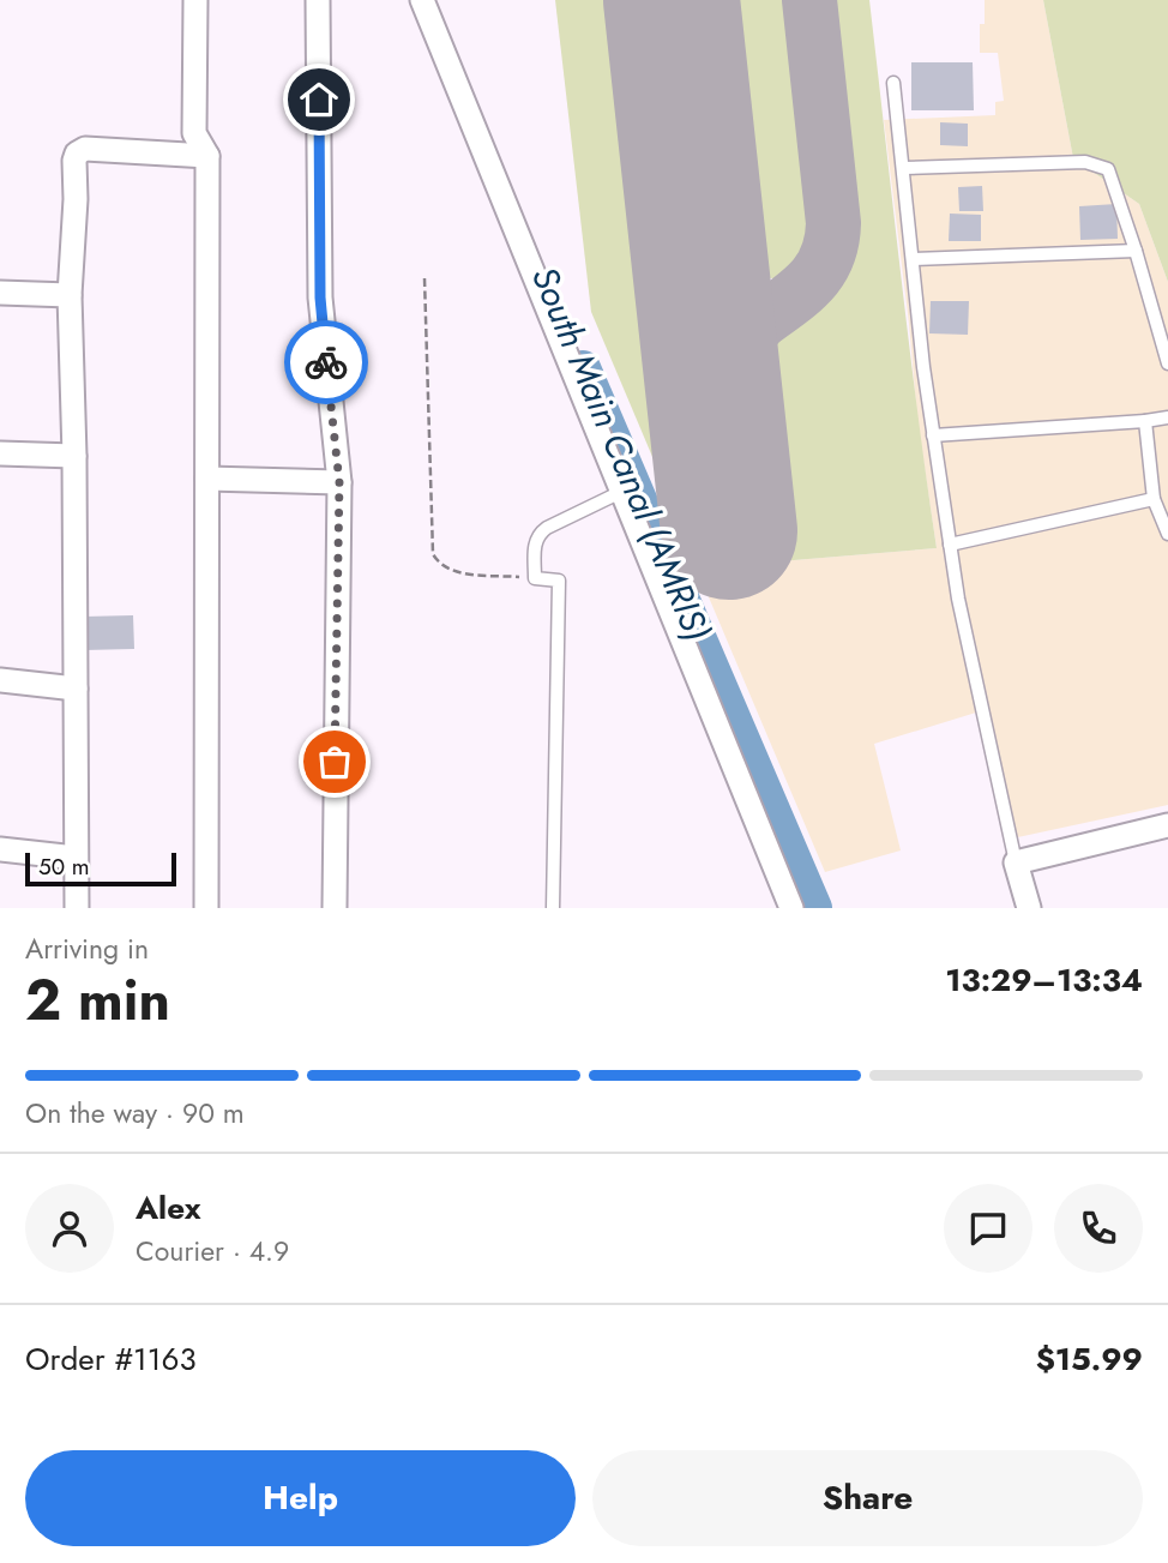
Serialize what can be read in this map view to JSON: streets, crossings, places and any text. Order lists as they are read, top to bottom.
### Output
{
  "water": ["South Main Canal (AMRIS)"],
  "scale_bar": "50 m",
  "page": {
    "scale": "50 m",
    "heading": ["2 min", "Arriving in", "13:29–13:34"],
    "panel": [
      "Alex",
      "Courier · 4.9",
      "Order #1163",
      "$15.99"
    ],
    "bar": "On the way · 90 m",
    "buttons": ["Help", "Share"]
  }
}
